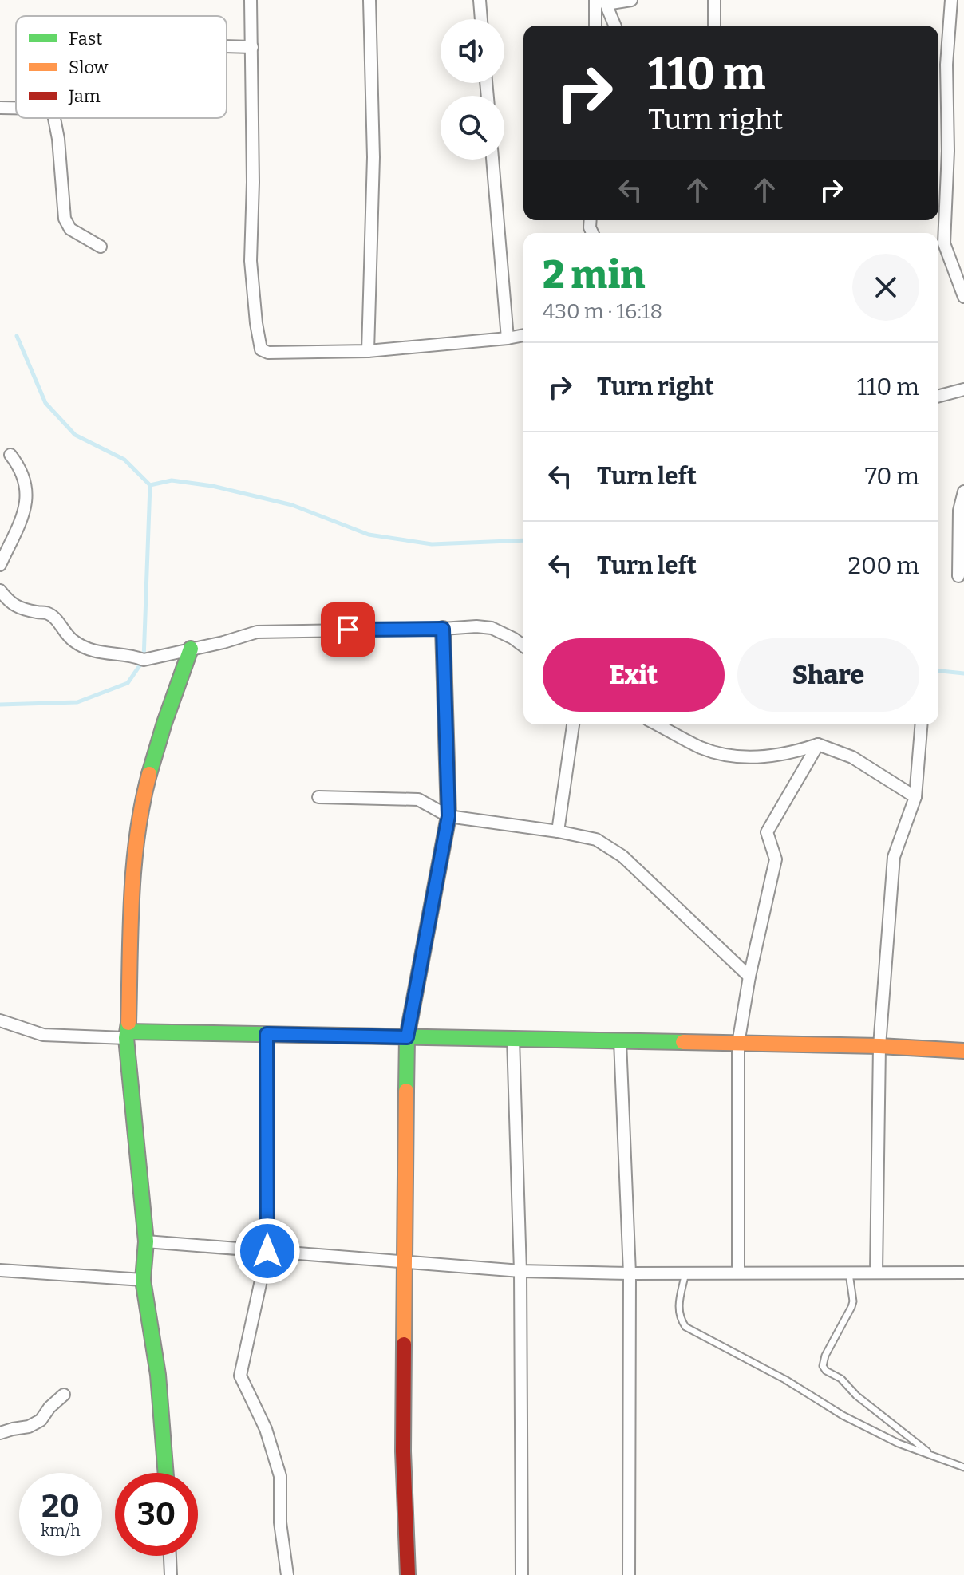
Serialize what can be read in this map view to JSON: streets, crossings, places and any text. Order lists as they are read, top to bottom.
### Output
{
  "legend": ["Fast", "Slow", "Jam"],
  "page": {
    "turn": ["110 m", "Turn right"],
    "heading": ["2 min", "430 m · 16:18"],
    "list": [
      {
        "name": "Turn right",
        "value": "110 m"
      },
      {
        "name": "Turn left",
        "value": "70 m"
      },
      {
        "name": "Turn left",
        "value": "200 m"
      }
    ],
    "buttons": ["Exit", "Share"],
    "speed": "20 km/h",
    "limit": "30"
  }
}
